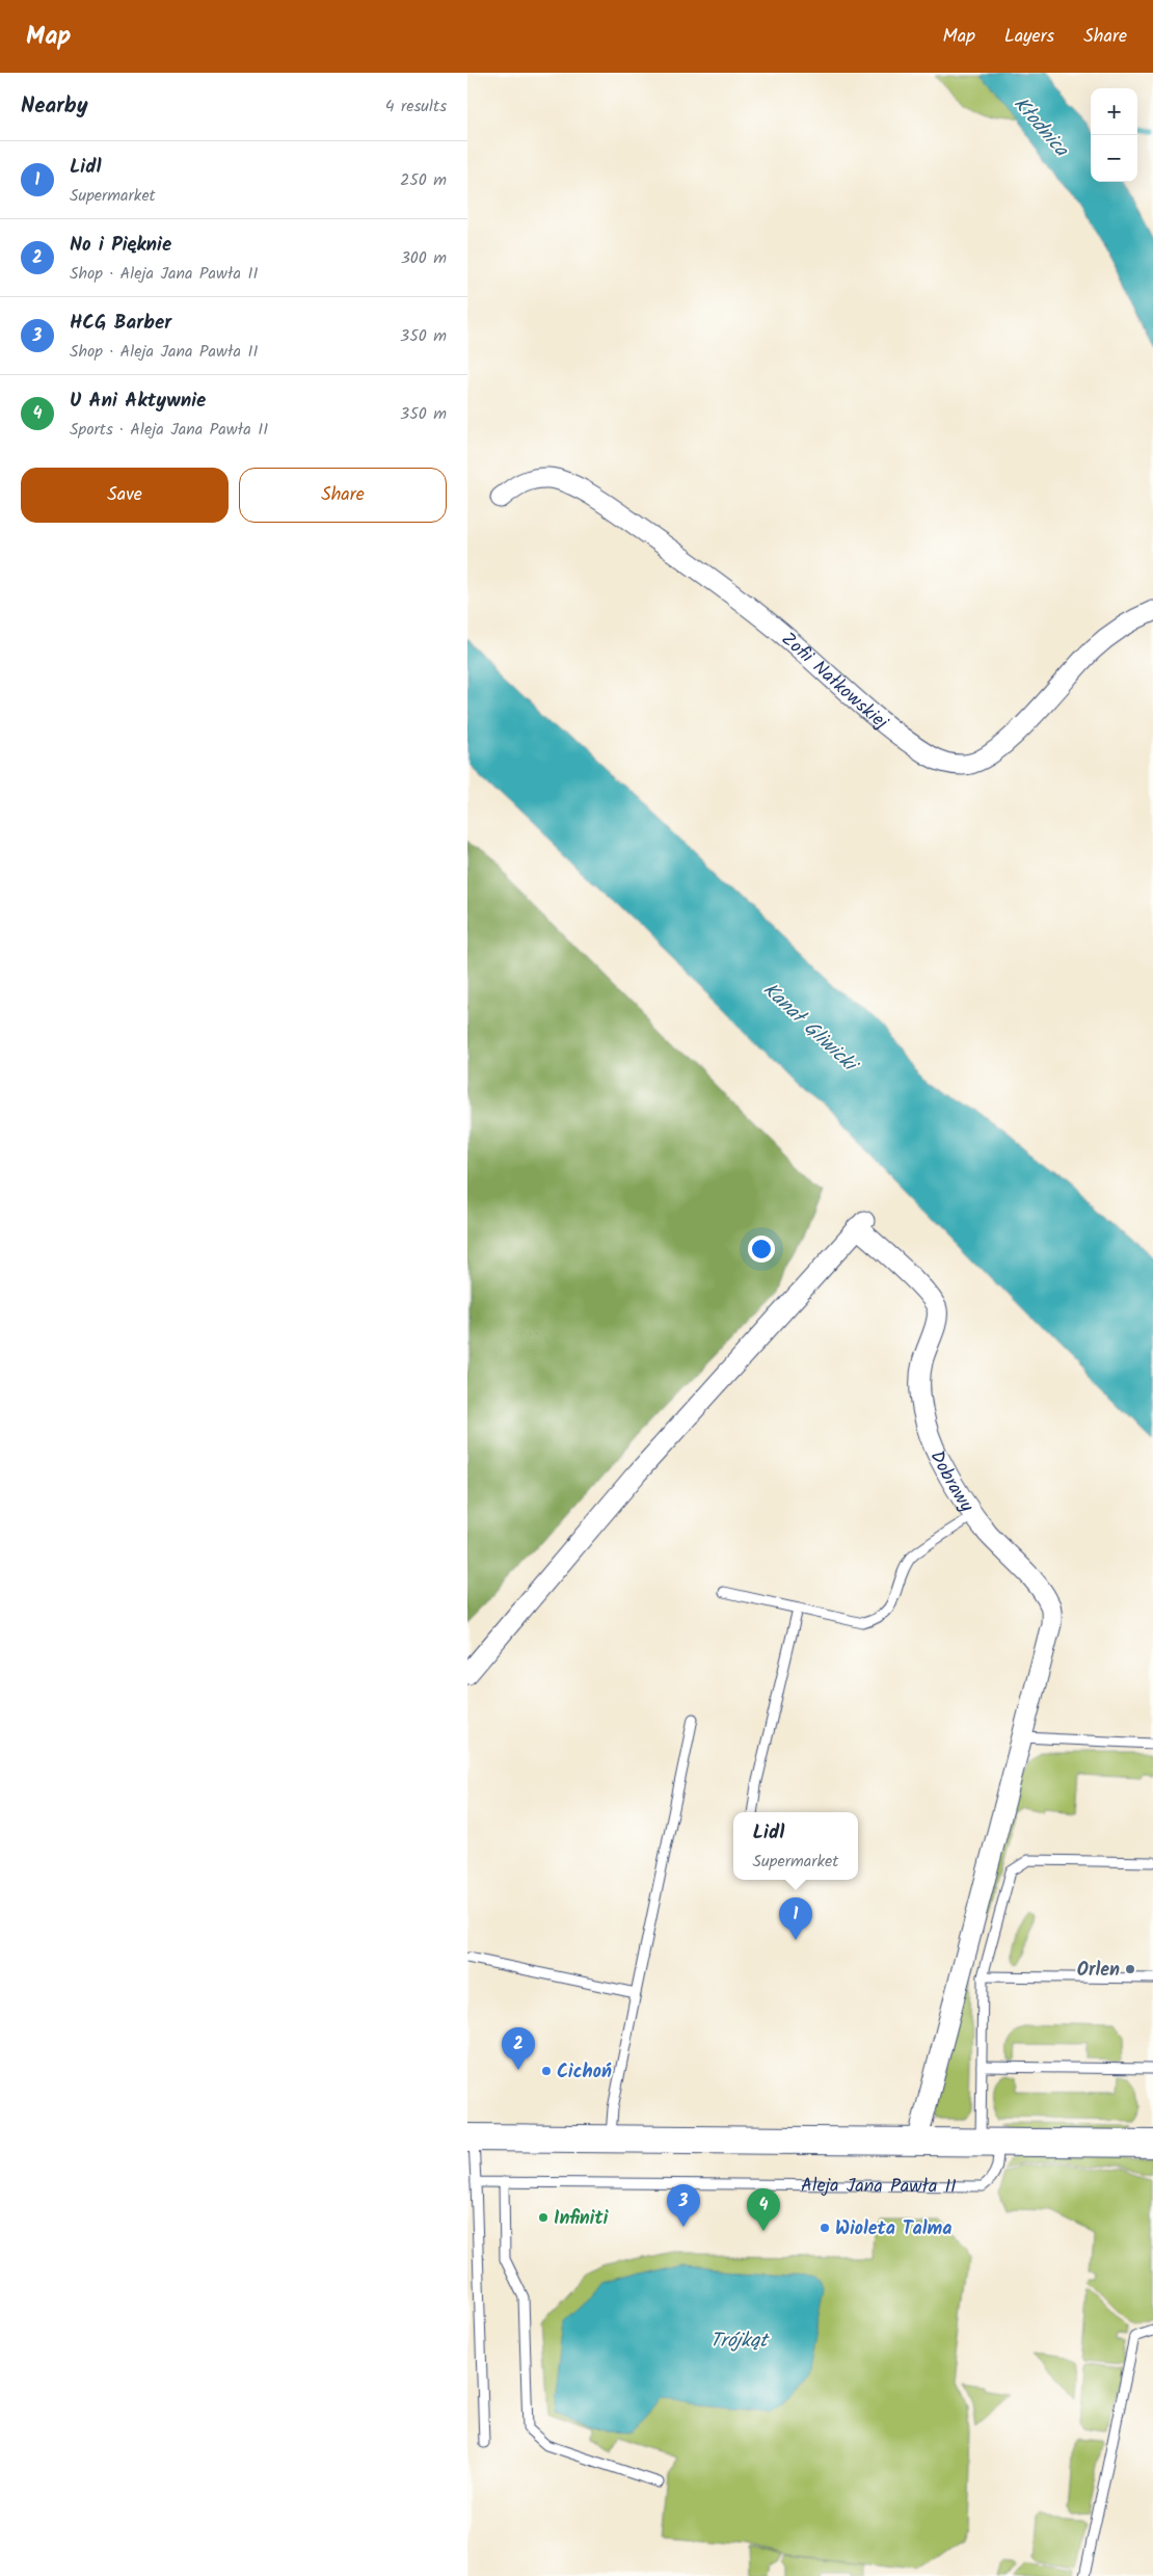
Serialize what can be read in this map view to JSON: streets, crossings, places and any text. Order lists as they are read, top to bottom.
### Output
{
  "streets": {
    "street": ["Zofii Nałkowskiej", "Dobrawy"],
    "lane": ["Aleja Jana Pawła II"]
  },
  "water": ["Kłodnica", "Kanał Gliwicki", "Trójkąt"],
  "places": [
    "Orlen",
    "Cichoń",
    "Infiniti",
    "Wioleta Talma"
  ],
  "page": {
    "header": "Map",
    "nav": ["Map", "Layers", "Share"],
    "heading": ["Nearby", "4 results"],
    "map_buttons": ["+", "−"],
    "list": [
      {
        "mark": "1",
        "name": "Lidl",
        "note": "Supermarket",
        "value": "250 m"
      },
      {
        "mark": "2",
        "name": "No i Pięknie",
        "note": "Shop · Aleja Jana Pawła II",
        "value": "300 m"
      },
      {
        "mark": "3",
        "name": "HCG Barber",
        "note": "Shop · Aleja Jana Pawła II",
        "value": "350 m"
      },
      {
        "mark": "4",
        "name": "U Ani Aktywnie",
        "note": "Sports · Aleja Jana Pawła II",
        "value": "350 m"
      }
    ],
    "buttons": ["Save", "Share"],
    "popup": ["Lidl", "Supermarket"],
    "pins": [
      "1",
      "2",
      "3",
      "4"
    ]
  }
}
